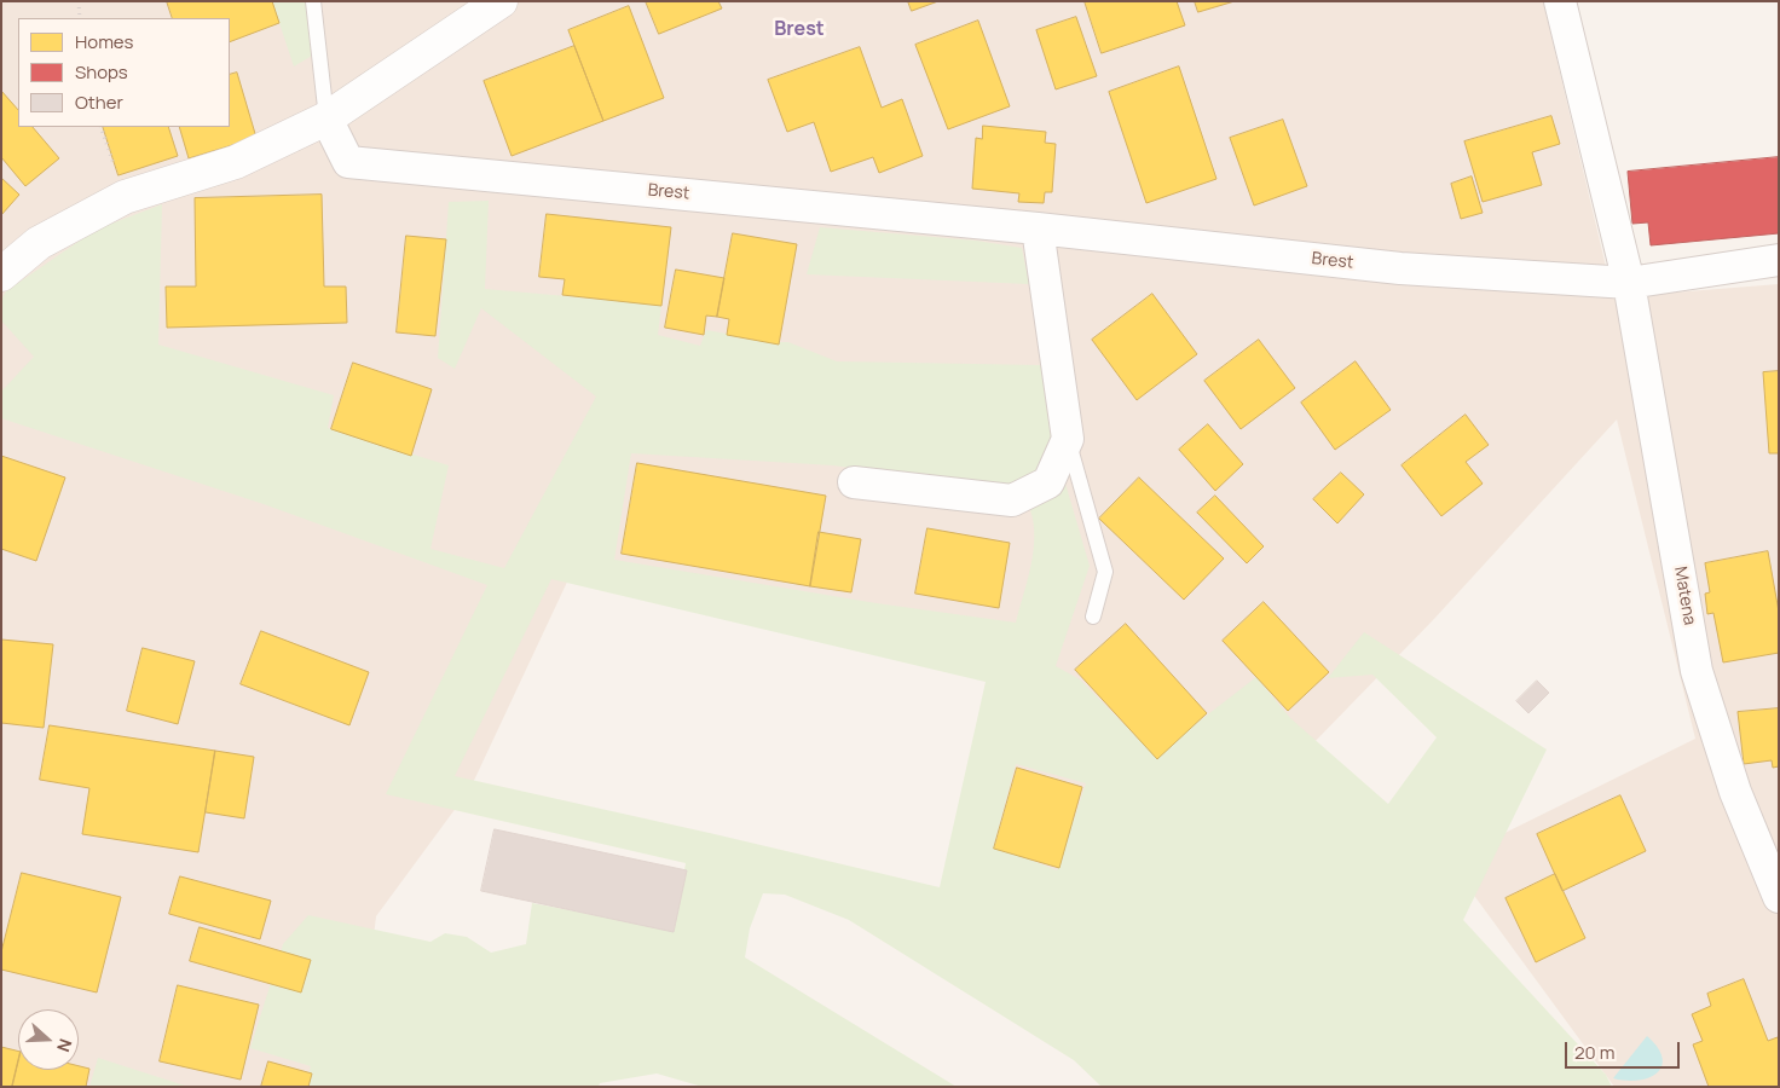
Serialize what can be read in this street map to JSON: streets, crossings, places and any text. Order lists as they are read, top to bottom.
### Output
{
  "streets": {
    "street": ["Brest", "Matena"]
  },
  "crossings": [
    ["Brest", "Matena"]
  ],
  "districts": ["Brest"],
  "legend": ["Homes", "Shops", "Other"],
  "scale_bar": "20 m",
  "north": "right"
}
